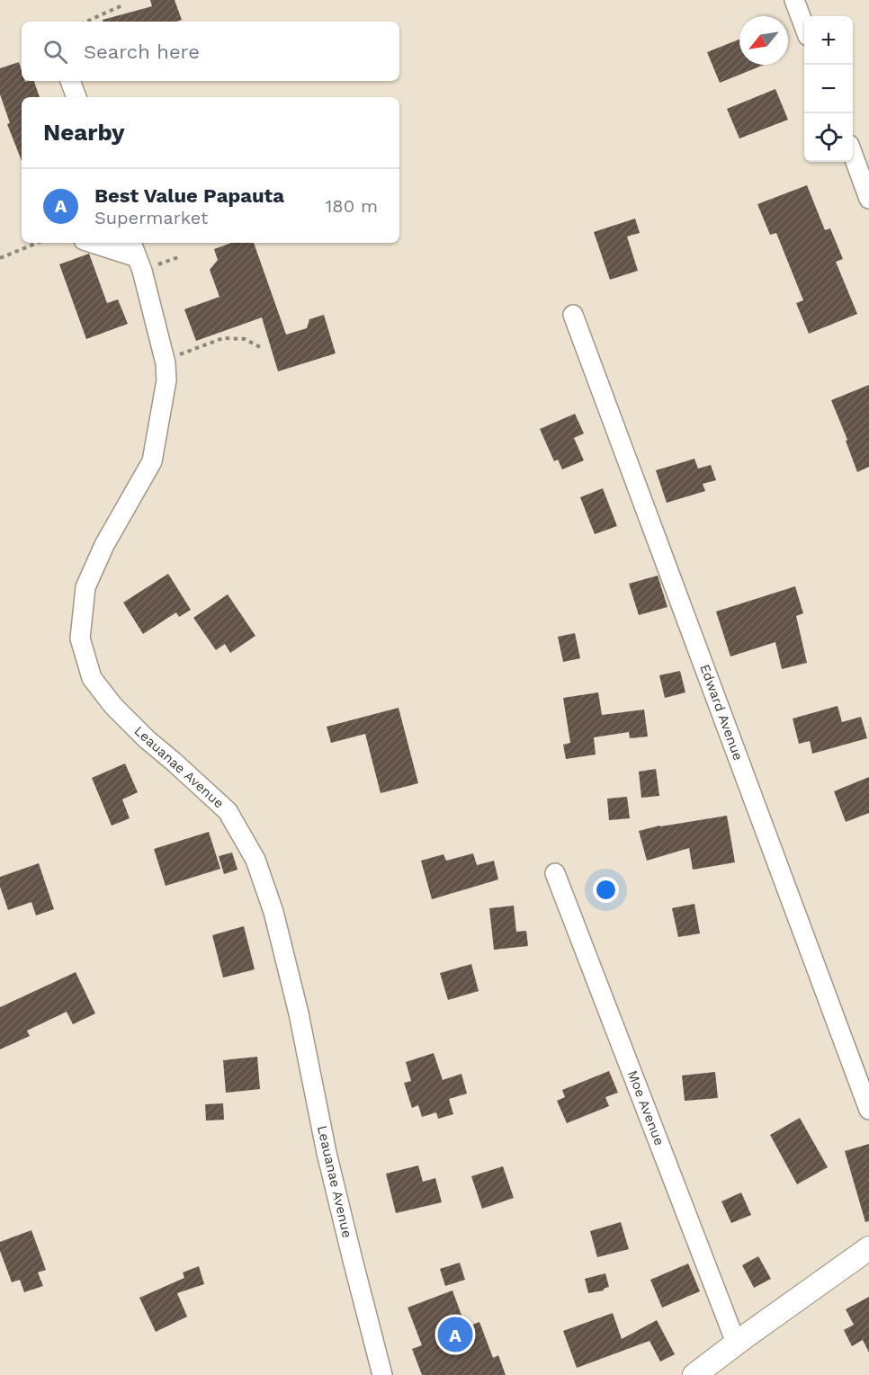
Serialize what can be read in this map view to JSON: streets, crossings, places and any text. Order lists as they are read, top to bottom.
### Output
{
  "streets": {
    "street": ["Edward Avenue", "Leauanae Avenue", "Moe Avenue"]
  },
  "north": "bottom left",
  "page": {
    "map_buttons": ["+", "−"],
    "search": "Search here",
    "heading": "Nearby",
    "list": [
      {
        "mark": "A",
        "name": "Best Value Papauta",
        "note": "Supermarket",
        "value": "180 m"
      }
    ],
    "pins": "A"
  }
}
